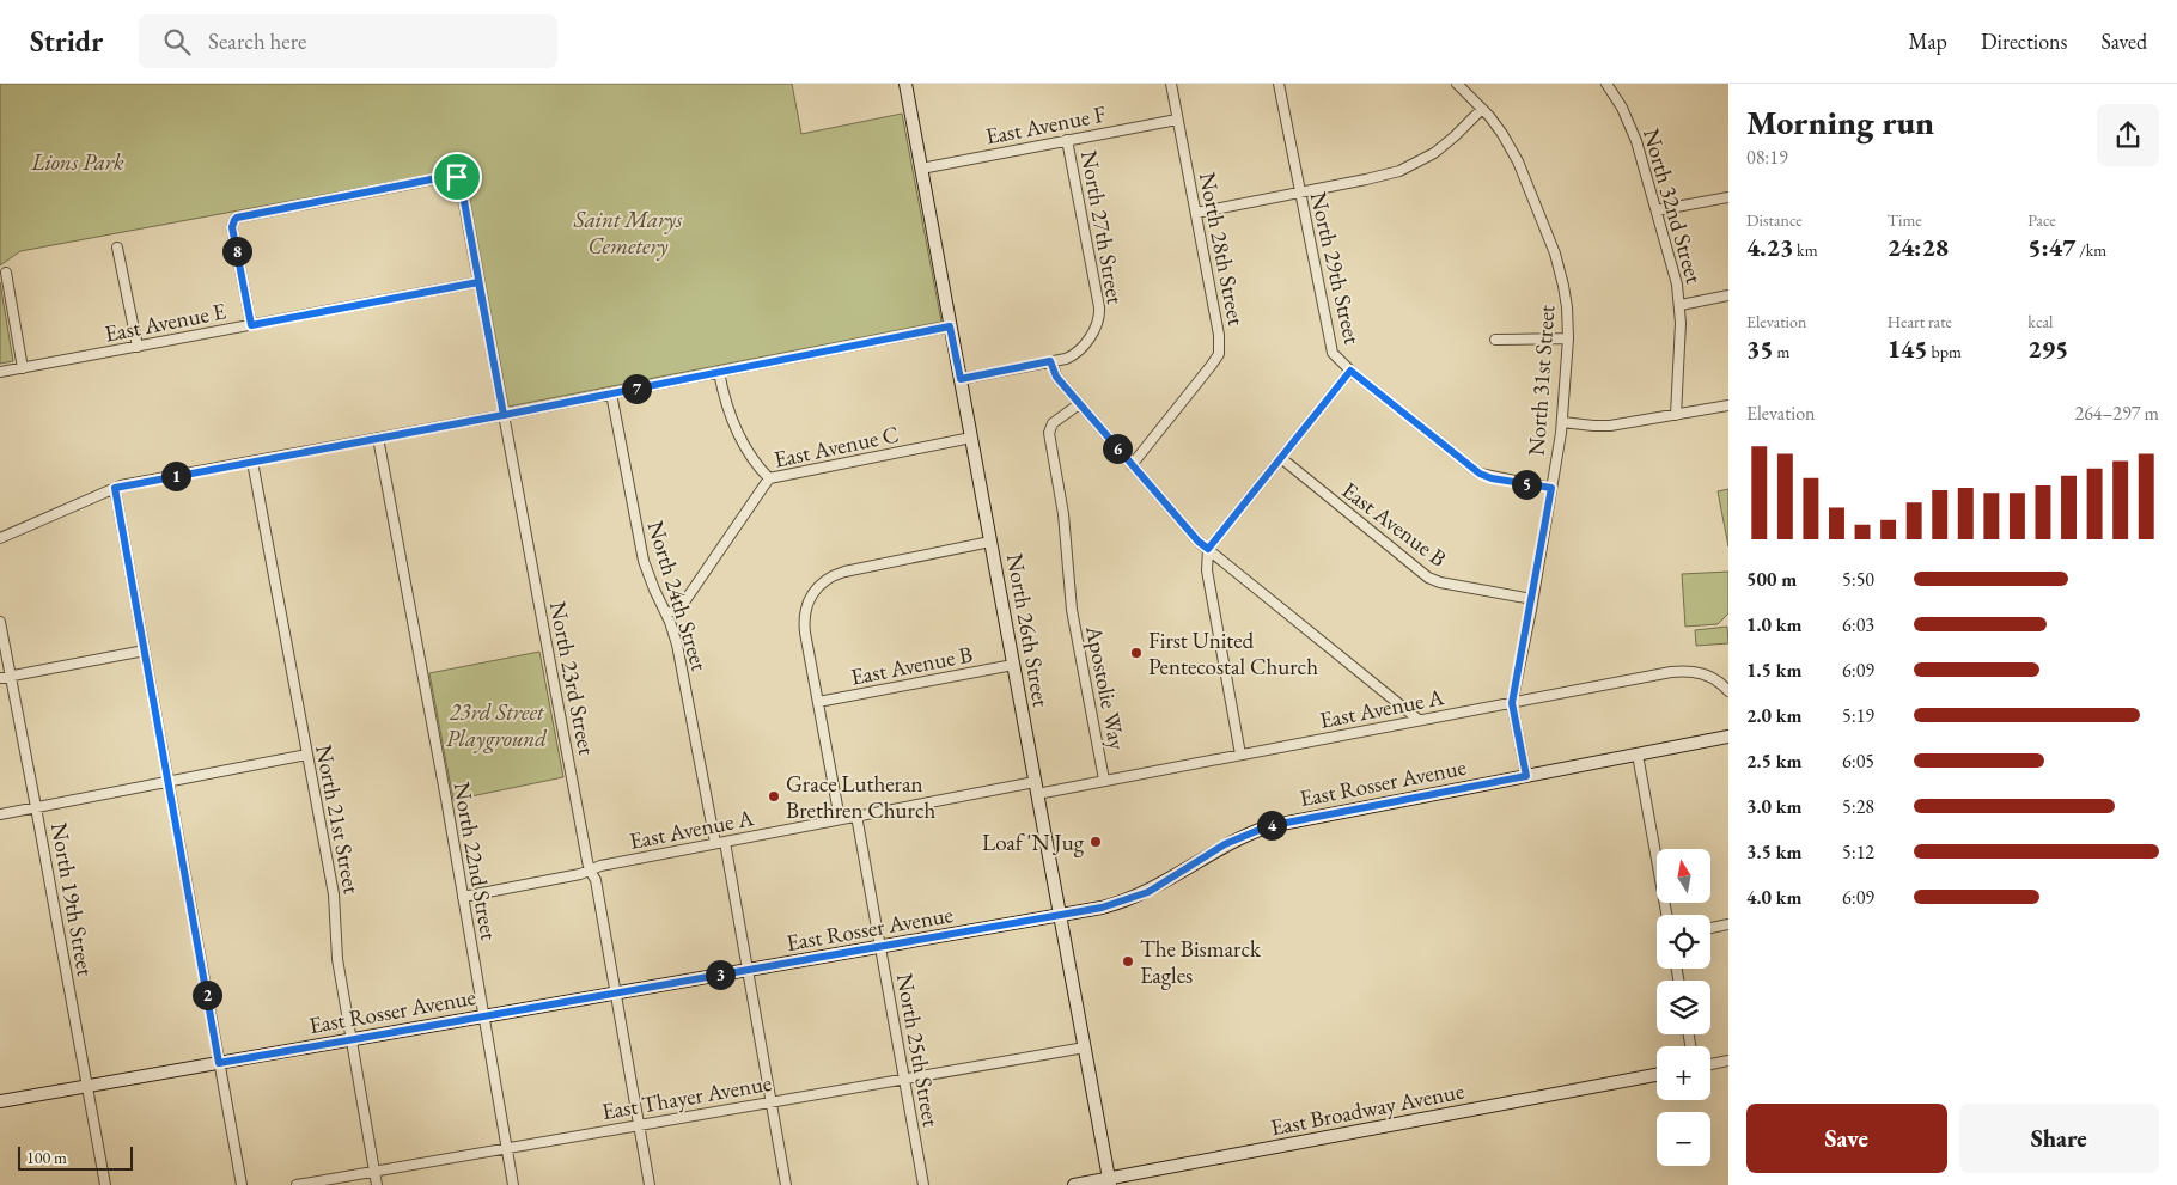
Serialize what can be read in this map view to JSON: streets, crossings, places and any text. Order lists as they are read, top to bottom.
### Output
{
  "streets": {
    "street": [
      "East Avenue F",
      "North 32nd Street",
      "North 27th Street",
      "North 28th Street",
      "North 29th Street",
      "East Avenue E",
      "North 31st Street",
      "East Avenue C",
      "East Avenue B",
      "North 24th Street",
      "North 26th Street",
      "North 23rd Street",
      "Apostolie Way",
      "East Avenue A",
      "East Rosser Avenue",
      "North 21st Street",
      "North 22nd Street",
      "North 19th Street",
      "North 25th Street",
      "East Thayer Avenue",
      "East Broadway Avenue"
    ]
  },
  "crossings": [
    ["East Avenue F", "North 27th Street"],
    ["East Avenue F", "North 28th Street"],
    ["East Avenue F", "North 26th Street"],
    ["North 29th Street", "East Avenue B"],
    ["East Avenue E", "North 23rd Street"],
    ["North 31st Street", "East Avenue B"],
    ["North 31st Street", "East Avenue A"],
    ["North 31st Street", "East Rosser Avenue"],
    ["East Avenue C", "North 24th Street"],
    ["East Avenue C", "North 26th Street"],
    ["East Avenue B", "North 26th Street"],
    ["North 24th Street", "East Avenue A"],
    ["North 26th Street", "East Avenue A"],
    ["North 26th Street", "East Rosser Avenue"],
    ["North 26th Street", "East Thayer Avenue"],
    ["North 26th Street", "East Broadway Avenue"],
    ["North 23rd Street", "East Avenue A"],
    ["North 23rd Street", "East Rosser Avenue"],
    ["North 23rd Street", "East Thayer Avenue"],
    ["Apostolie Way", "East Avenue A"],
    ["East Avenue A", "North 22nd Street"],
    ["East Avenue A", "North 25th Street"],
    ["East Rosser Avenue", "North 21st Street"],
    ["East Rosser Avenue", "North 22nd Street"],
    ["East Rosser Avenue", "North 19th Street"],
    ["East Rosser Avenue", "North 25th Street"],
    ["North 21st Street", "East Thayer Avenue"],
    ["North 22nd Street", "East Thayer Avenue"],
    ["North 25th Street", "East Thayer Avenue"]
  ],
  "parks": ["Lions Park", "Saint Marys Cemetery", "23rd Street Playground"],
  "places": [
    "First United Pentecostal Church",
    "Grace Lutheran Brethren Church",
    "Loaf 'N Jug",
    "The Bismarck Eagles"
  ],
  "scale_bar": "100 m",
  "north": "top",
  "page": {
    "header": "Stridr",
    "search": "Search here",
    "nav": ["Map", "Directions", "Saved"],
    "heading": ["Morning run", "08:19"],
    "stats": [
      ["Distance", "4.23 km"],
      ["Time", "24:28"],
      ["Pace", "5:47 /km"],
      ["Elevation", "35 m"],
      ["Heart rate", "145 bpm"],
      ["kcal", "295"]
    ],
    "pins": [
      "8",
      "7",
      "6",
      "1",
      "5",
      "4",
      "3",
      "2"
    ],
    "chart": ["Elevation", "264–297 m"],
    "list": [
      {
        "name": "500 m",
        "note": "5:50"
      },
      {
        "name": "1.0 km",
        "note": "6:03"
      },
      {
        "name": "1.5 km",
        "note": "6:09"
      },
      {
        "name": "2.0 km",
        "note": "5:19"
      },
      {
        "name": "2.5 km",
        "note": "6:05"
      },
      {
        "name": "3.0 km",
        "note": "5:28"
      },
      {
        "name": "3.5 km",
        "note": "5:12"
      },
      {
        "name": "4.0 km",
        "note": "6:09"
      }
    ],
    "map_buttons": ["+", "−"],
    "buttons": ["Save", "Share"],
    "scale": "100 m"
  }
}
